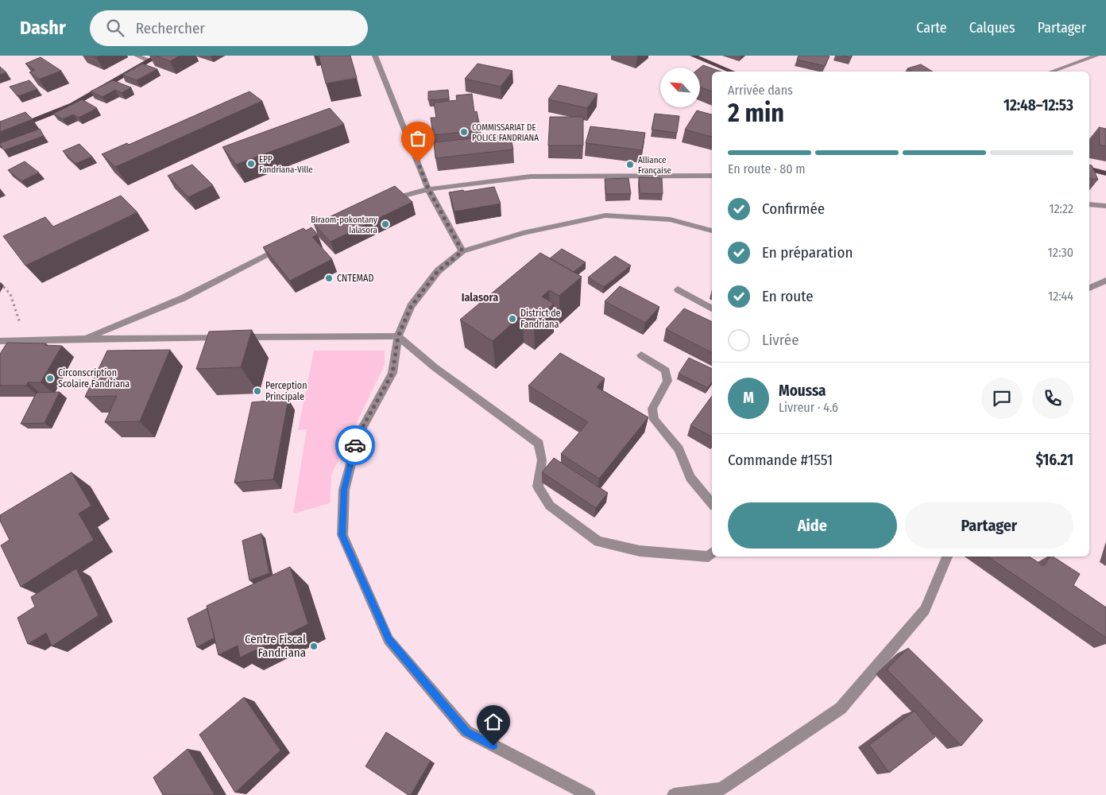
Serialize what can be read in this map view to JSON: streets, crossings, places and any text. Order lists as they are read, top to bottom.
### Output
{
  "districts": ["Ialasora"],
  "places": [
    "COMMISSARIAT DE POLICE FANDRIANA",
    "EPP Fandriana-Ville",
    "Alliance Française",
    "Biraom-pokontany Ialasora",
    "CNTEMAD",
    "District de Fandriana",
    "Circonscription Scolaire Fandriana",
    "Perception Principale",
    "Centre Fiscal Fandriana"
  ],
  "north": "top left",
  "page": {
    "header": "Dashr",
    "search": "Rechercher",
    "nav": ["Carte", "Calques", "Partager"],
    "heading": ["2 min", "Arrivée dans", "12:48–12:53"],
    "panel": [
      "Moussa",
      "Livreur · 4.6",
      "Commande #1551",
      "$16.21"
    ],
    "bar": "En route · 80 m",
    "list": [
      ["Confirmée", "12:22"],
      ["En préparation", "12:30"],
      ["En route", "12:44"],
      "Livrée"
    ],
    "round": "M",
    "buttons": ["Aide", "Partager"]
  }
}
